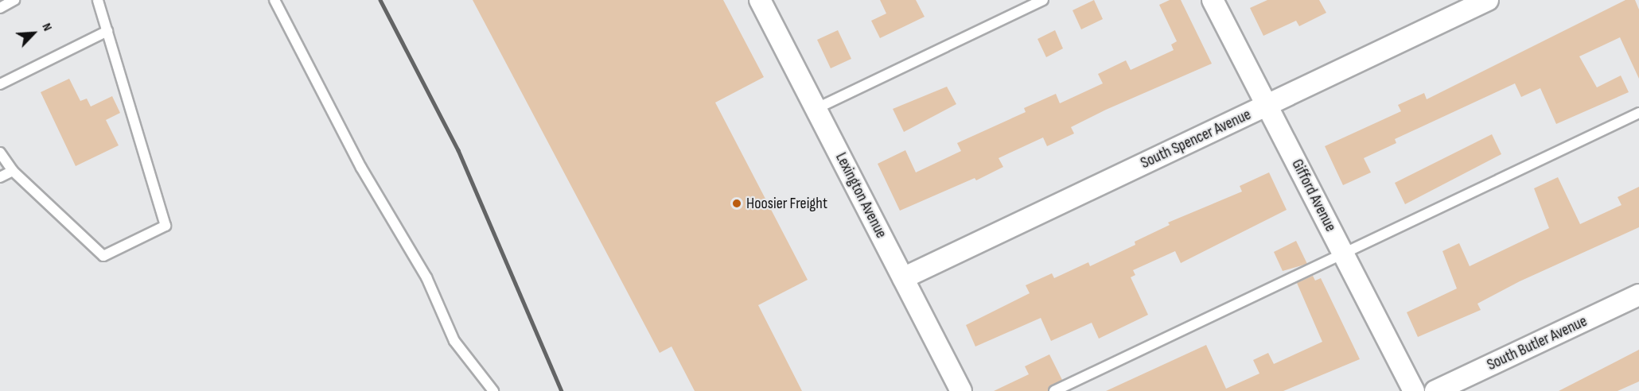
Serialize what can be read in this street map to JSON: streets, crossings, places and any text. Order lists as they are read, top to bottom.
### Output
{
  "streets": {
    "street": [
      "South Spencer Avenue",
      "Lexington Avenue",
      "Gifford Avenue",
      "South Butler Avenue"
    ]
  },
  "crossings": [
    ["South Spencer Avenue", "Lexington Avenue"],
    ["South Spencer Avenue", "Gifford Avenue"]
  ],
  "places": ["Hoosier Freight"],
  "north": "top right"
}
